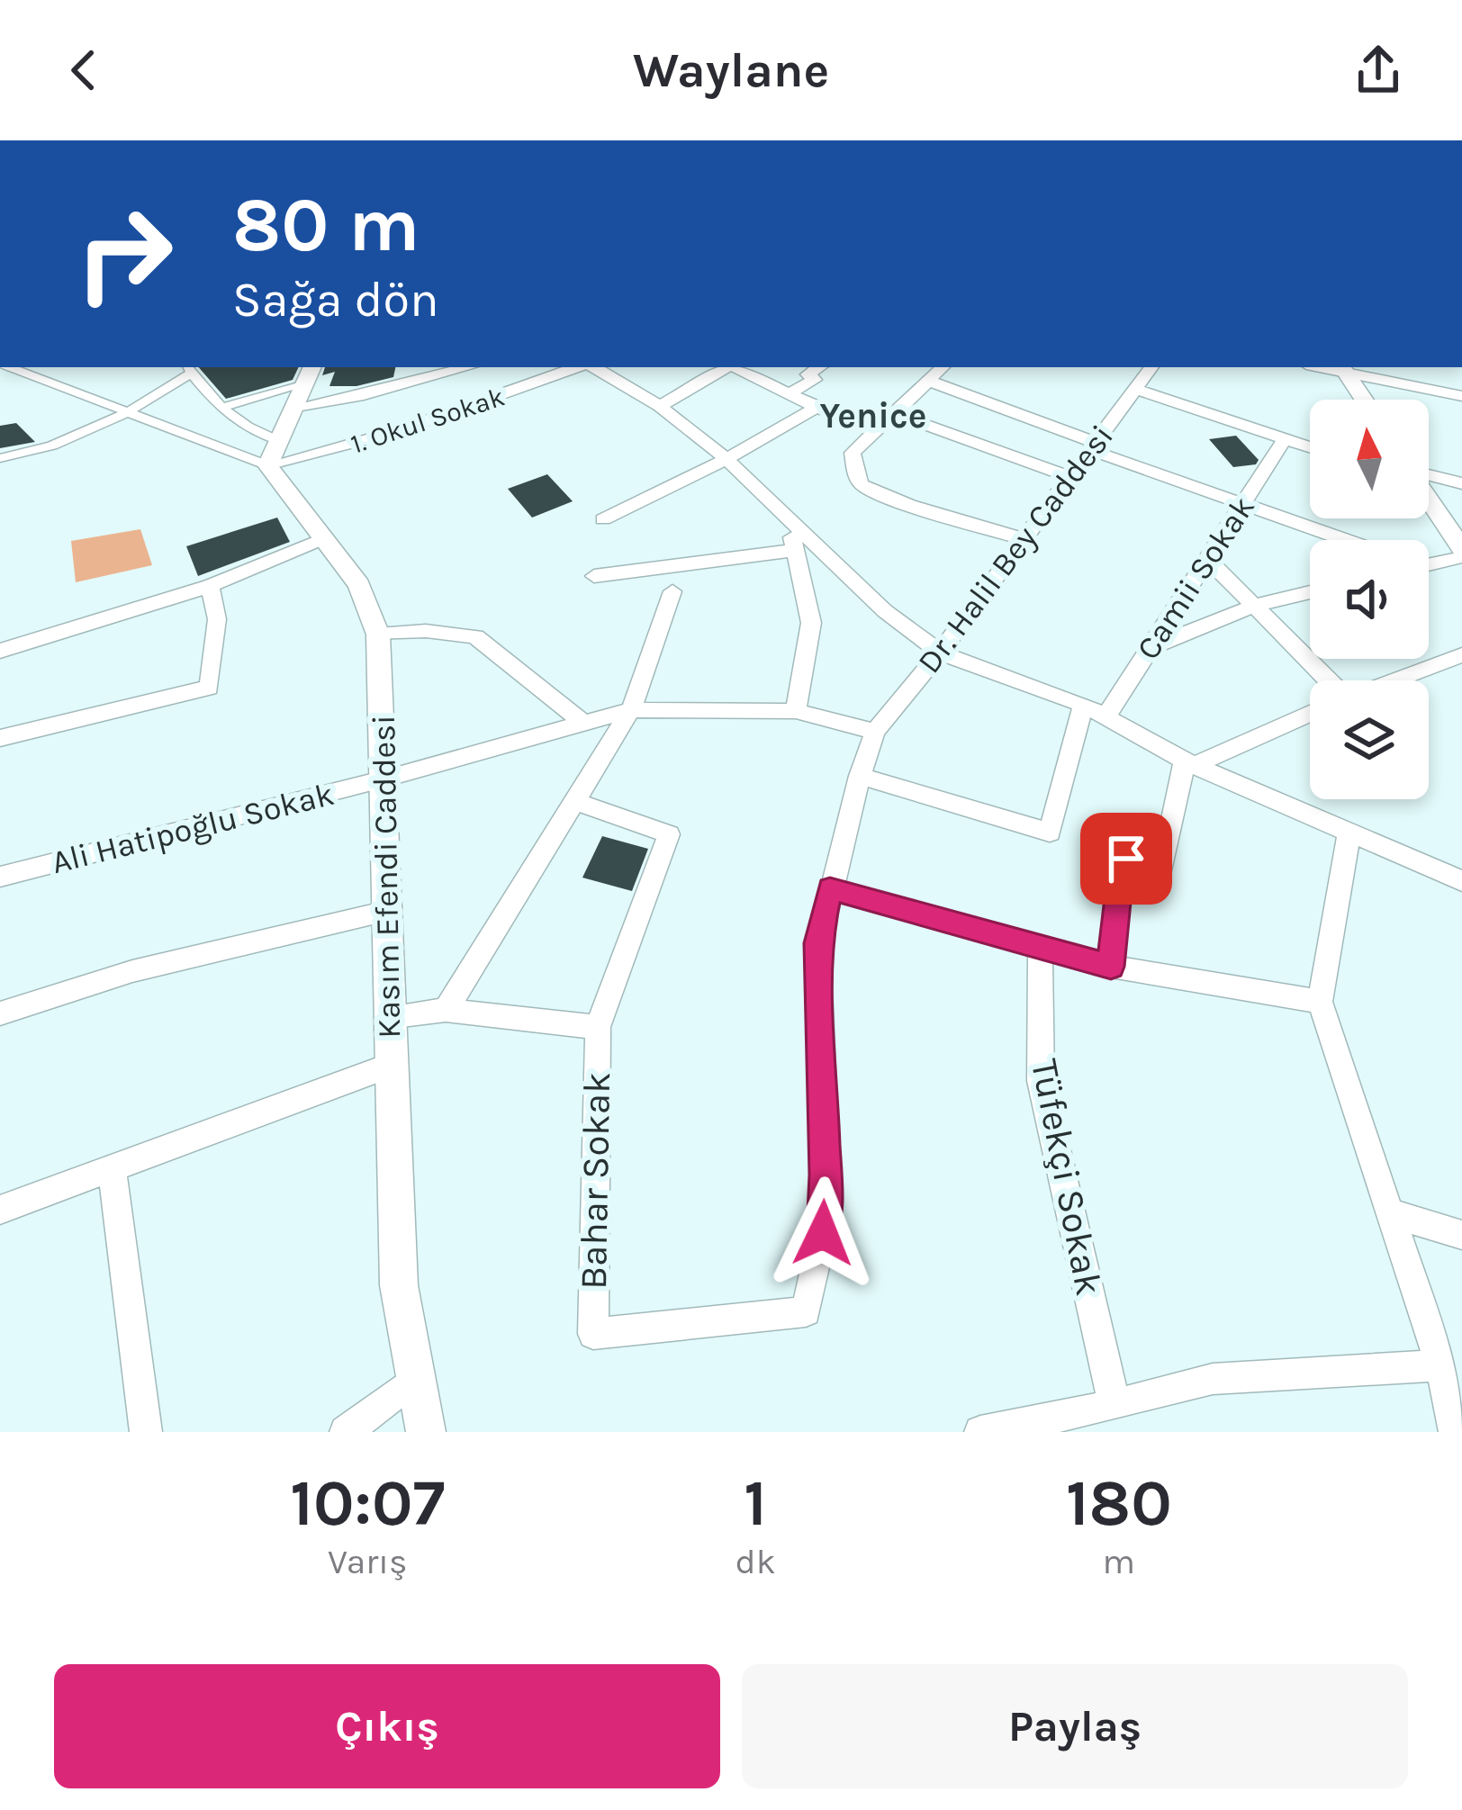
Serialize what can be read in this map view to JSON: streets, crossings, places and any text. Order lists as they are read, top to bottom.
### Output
{
  "streets": {
    "street": [
      "1. Okul Sokak",
      "Dr. Halil Bey Caddesi",
      "Camii Sokak",
      "Ali Hatipoğlu Sokak",
      "Kasım Efendi Caddesi",
      "Tüfekçi Sokak",
      "Bahar Sokak"
    ]
  },
  "crossings": [
    ["1. Okul Sokak", "Kasım Efendi Caddesi"],
    ["Dr. Halil Bey Caddesi", "Ali Hatipoğlu Sokak"],
    ["Ali Hatipoğlu Sokak", "Kasım Efendi Caddesi"],
    ["Kasım Efendi Caddesi", "Bahar Sokak"]
  ],
  "districts": ["Yenice"],
  "north": "top",
  "page": {
    "header": "Waylane",
    "turn": ["80 m", "Sağa dön"],
    "eta": [
      "10:07",
      "Varış",
      "1",
      "dk",
      "180",
      "m"
    ],
    "buttons": ["Çıkış", "Paylaş"]
  }
}
